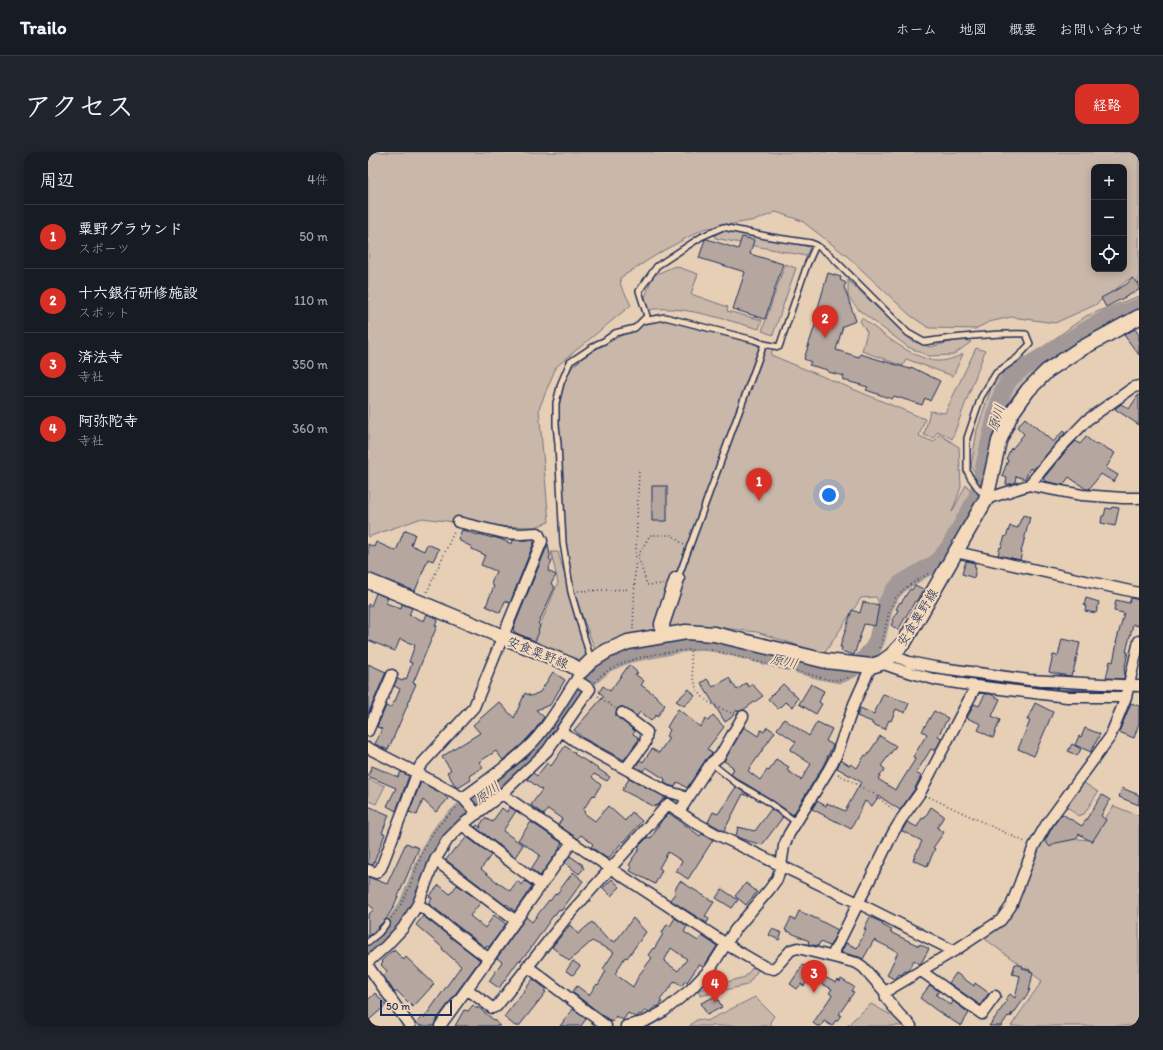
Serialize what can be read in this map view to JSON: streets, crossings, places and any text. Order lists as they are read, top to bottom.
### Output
{
  "streets": {
    "main road": ["安食粟野線"]
  },
  "water": ["原川"],
  "scale_bar": "50 m",
  "page": {
    "header": "Trailo",
    "nav": [
      "ホーム",
      "地図",
      "概要",
      "お問い合わせ"
    ],
    "title": "アクセス",
    "buttons": "経路",
    "heading": ["周辺", "4件"],
    "map_buttons": ["+", "−"],
    "list": [
      {
        "mark": "1",
        "name": "粟野グラウンド",
        "note": "スポーツ",
        "value": "50 m"
      },
      {
        "mark": "2",
        "name": "十六銀行研修施設",
        "note": "スポット",
        "value": "110 m"
      },
      {
        "mark": "3",
        "name": "済法寺",
        "note": "寺社",
        "value": "350 m"
      },
      {
        "mark": "4",
        "name": "阿弥陀寺",
        "note": "寺社",
        "value": "360 m"
      }
    ],
    "pins": [
      "2",
      "1",
      "3",
      "4"
    ],
    "scale": "50 m"
  }
}
